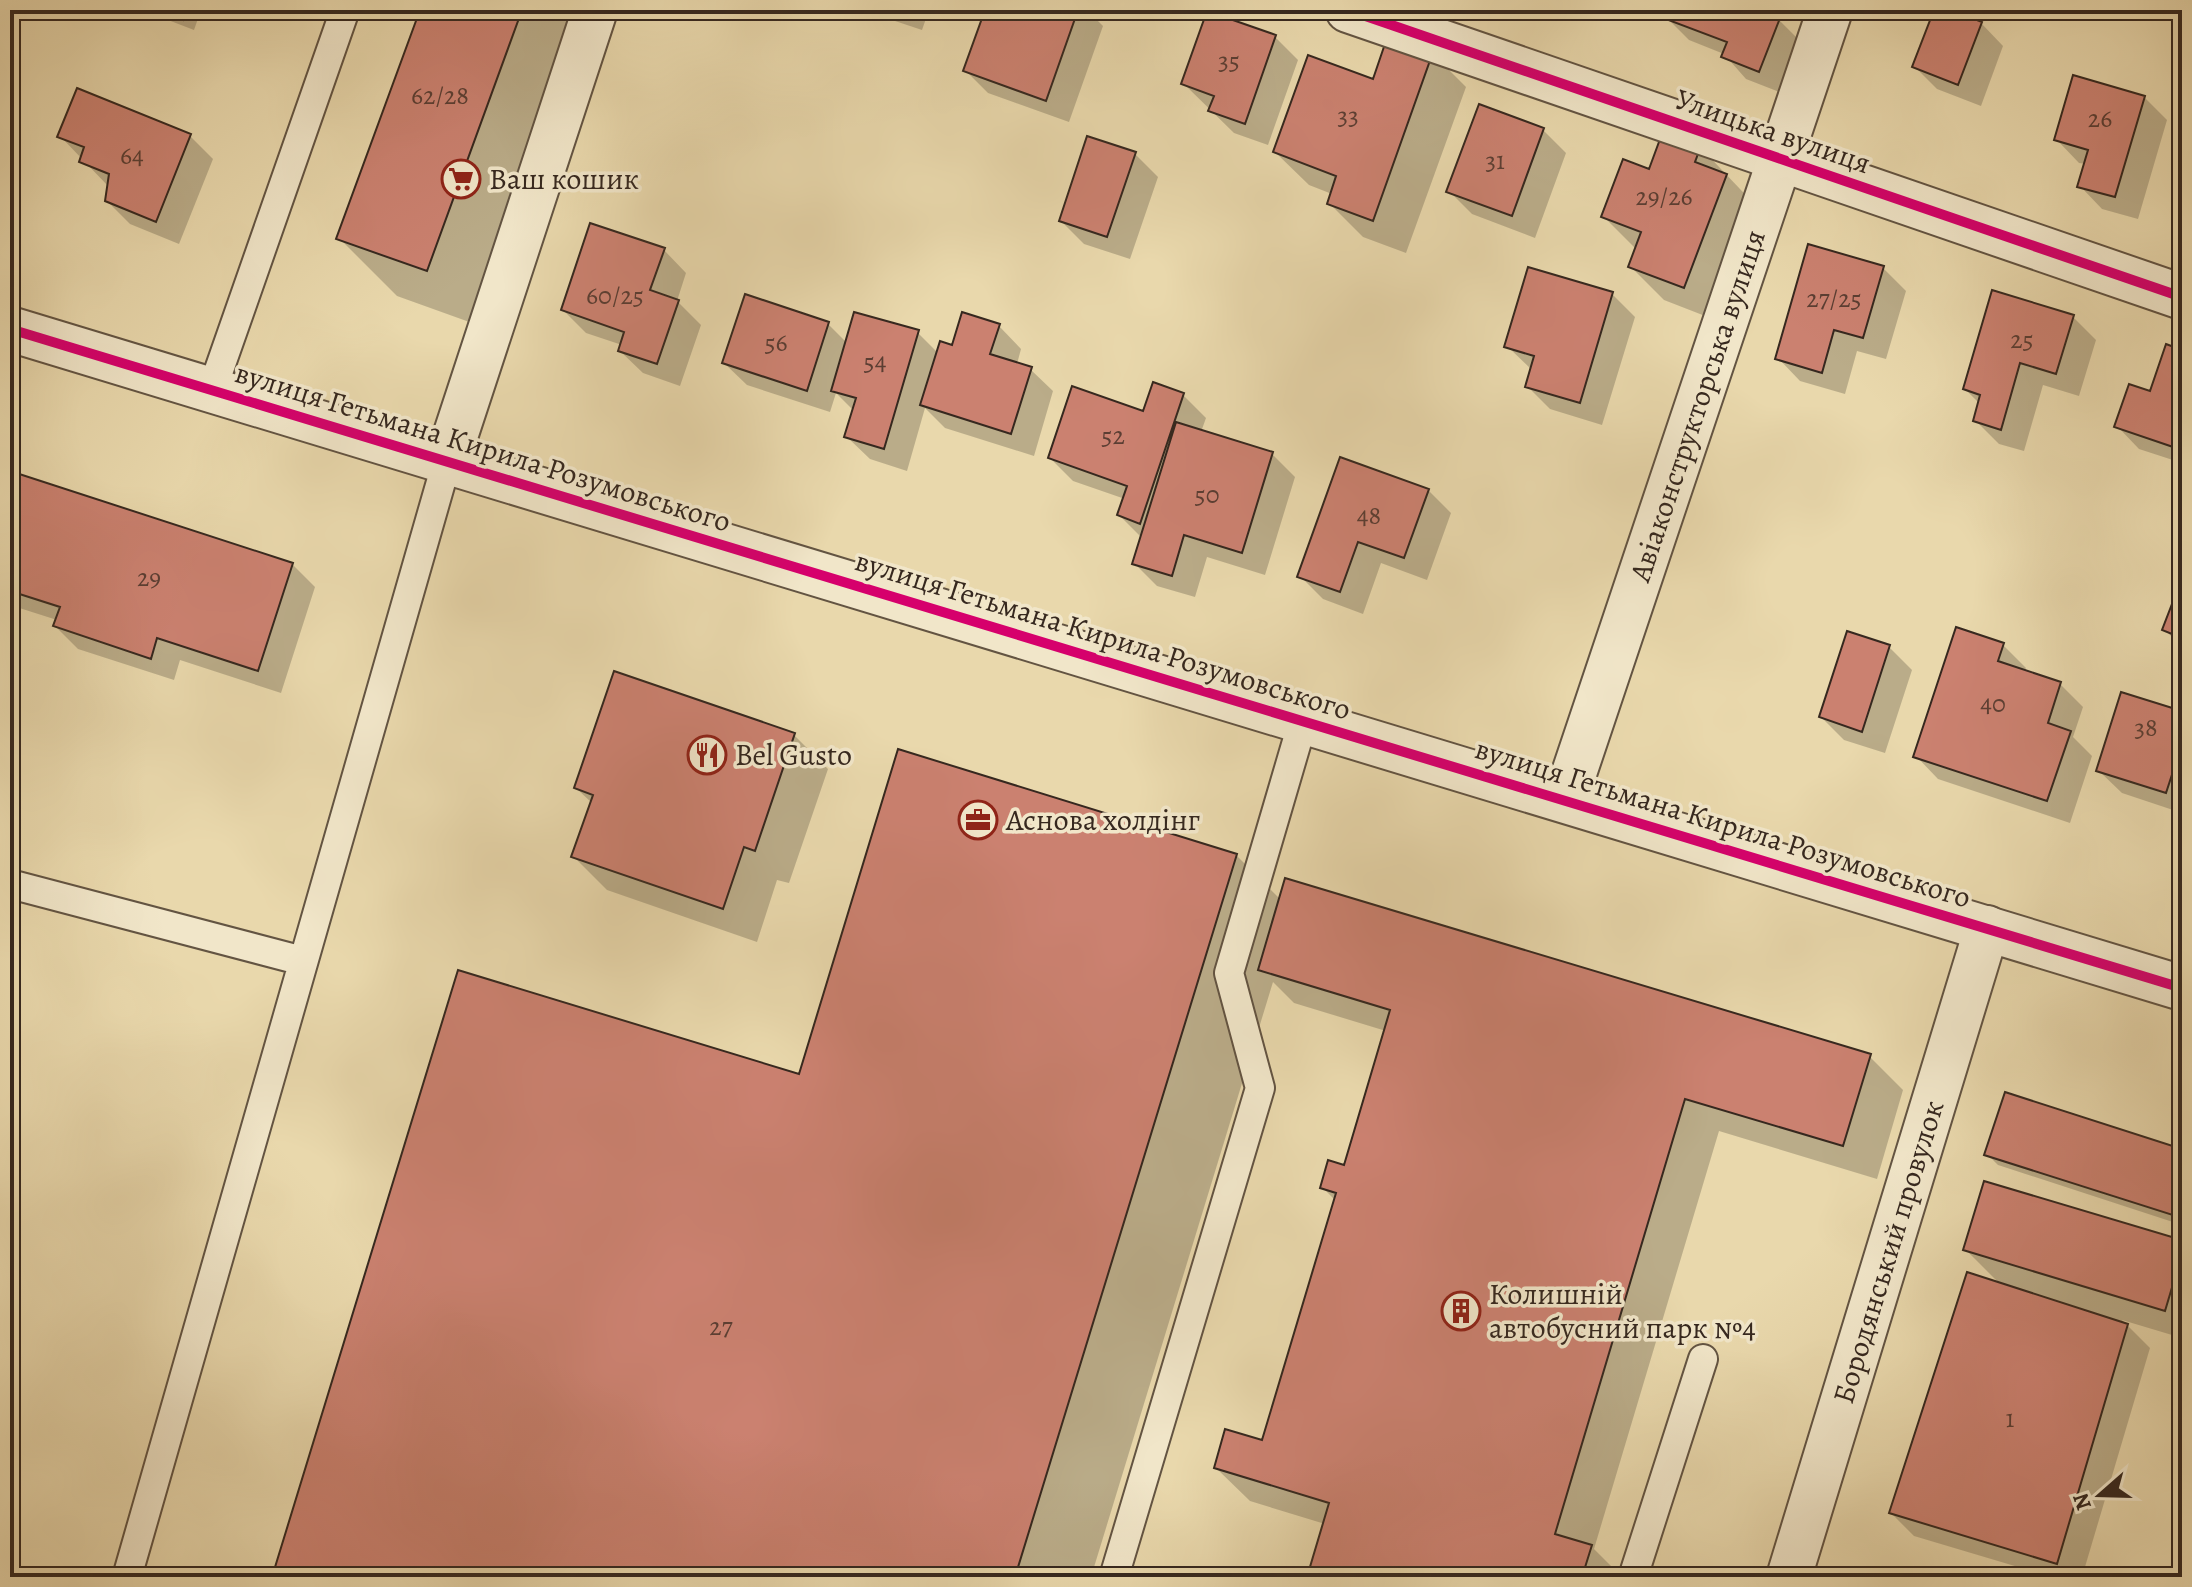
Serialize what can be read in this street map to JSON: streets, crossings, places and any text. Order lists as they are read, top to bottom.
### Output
{
  "streets": {
    "street": [
      "Улицька вулиця",
      "Авіаконструкторська вулиця",
      "вулиця Гетьмана Кирила Розумовського",
      "Бородянський провулок"
    ]
  },
  "crossings": [
    ["Улицька вулиця", "Авіаконструкторська вулиця"],
    ["Авіаконструкторська вулиця", "вулиця Гетьмана Кирила Розумовського"],
    ["вулиця Гетьмана Кирила Розумовського", "Бородянський провулок"]
  ],
  "places": {
    "supermarket": ["Ваш кошик"],
    "restaurant": ["Bel Gusto"],
    "office": ["Аснова холдінг"],
    "building": ["Колишній автобусний парк №4"]
  },
  "house_numbers": [
    "35",
    "62/28",
    "33",
    "26",
    "64",
    "31",
    "29/26",
    "60/25",
    "27/25",
    "25",
    "56",
    "54",
    "52",
    "50",
    "48",
    "29",
    "40",
    "38",
    "27",
    "1"
  ],
  "north": "left"
}
